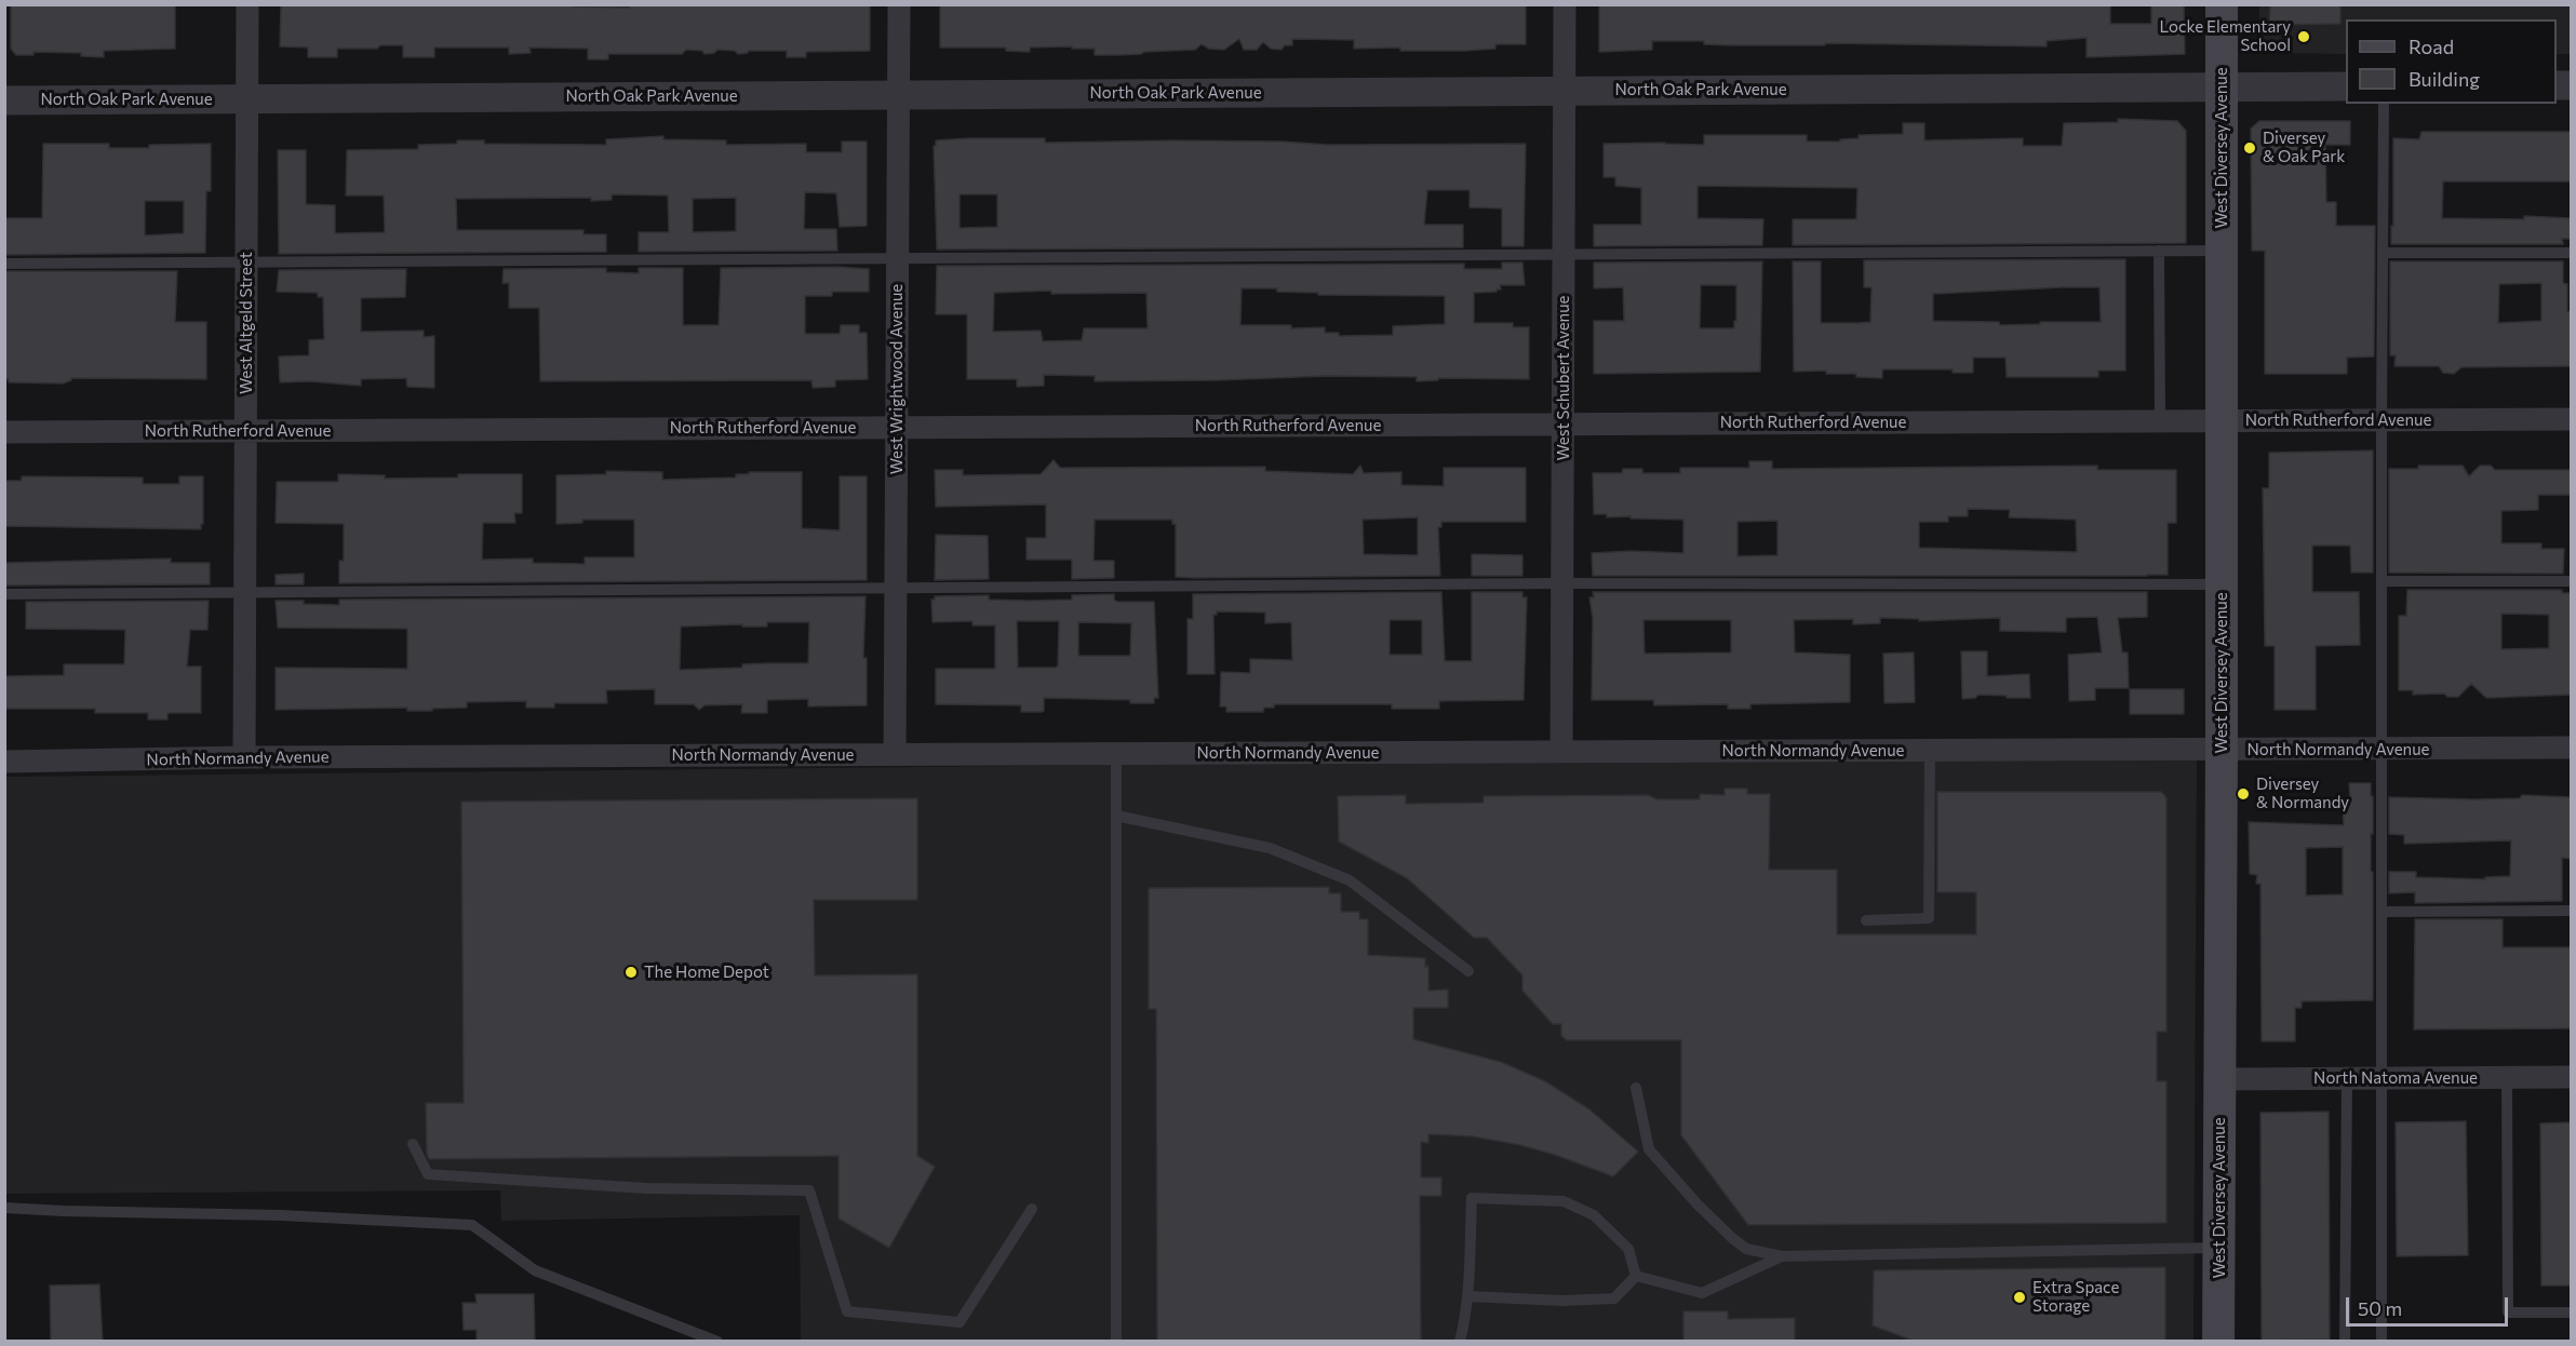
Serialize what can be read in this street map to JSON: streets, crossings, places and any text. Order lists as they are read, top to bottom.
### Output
{
  "streets": {
    "main road": ["West Diversey Avenue"],
    "street": [
      "North Oak Park Avenue",
      "West Altgeld Street",
      "West Schubert Avenue",
      "West Wrightwood Avenue",
      "North Rutherford Avenue",
      "North Normandy Avenue",
      "North Natoma Avenue"
    ]
  },
  "crossings": [
    ["North Oak Park Avenue", "West Diversey Avenue"],
    ["North Oak Park Avenue", "West Altgeld Street"],
    ["North Oak Park Avenue", "West Schubert Avenue"],
    ["North Oak Park Avenue", "West Wrightwood Avenue"],
    ["West Diversey Avenue", "North Rutherford Avenue"],
    ["West Diversey Avenue", "North Normandy Avenue"],
    ["West Diversey Avenue", "North Natoma Avenue"],
    ["West Altgeld Street", "North Rutherford Avenue"],
    ["West Altgeld Street", "North Normandy Avenue"],
    ["West Schubert Avenue", "North Rutherford Avenue"],
    ["West Schubert Avenue", "North Normandy Avenue"],
    ["West Wrightwood Avenue", "North Rutherford Avenue"],
    ["West Wrightwood Avenue", "North Normandy Avenue"]
  ],
  "places": [
    "Locke Elementary School",
    "Diversey & Oak Park",
    "Diversey & Normandy",
    "The Home Depot",
    "Extra Space Storage"
  ],
  "legend": ["Road", "Building"],
  "scale_bar": "50 m"
}
